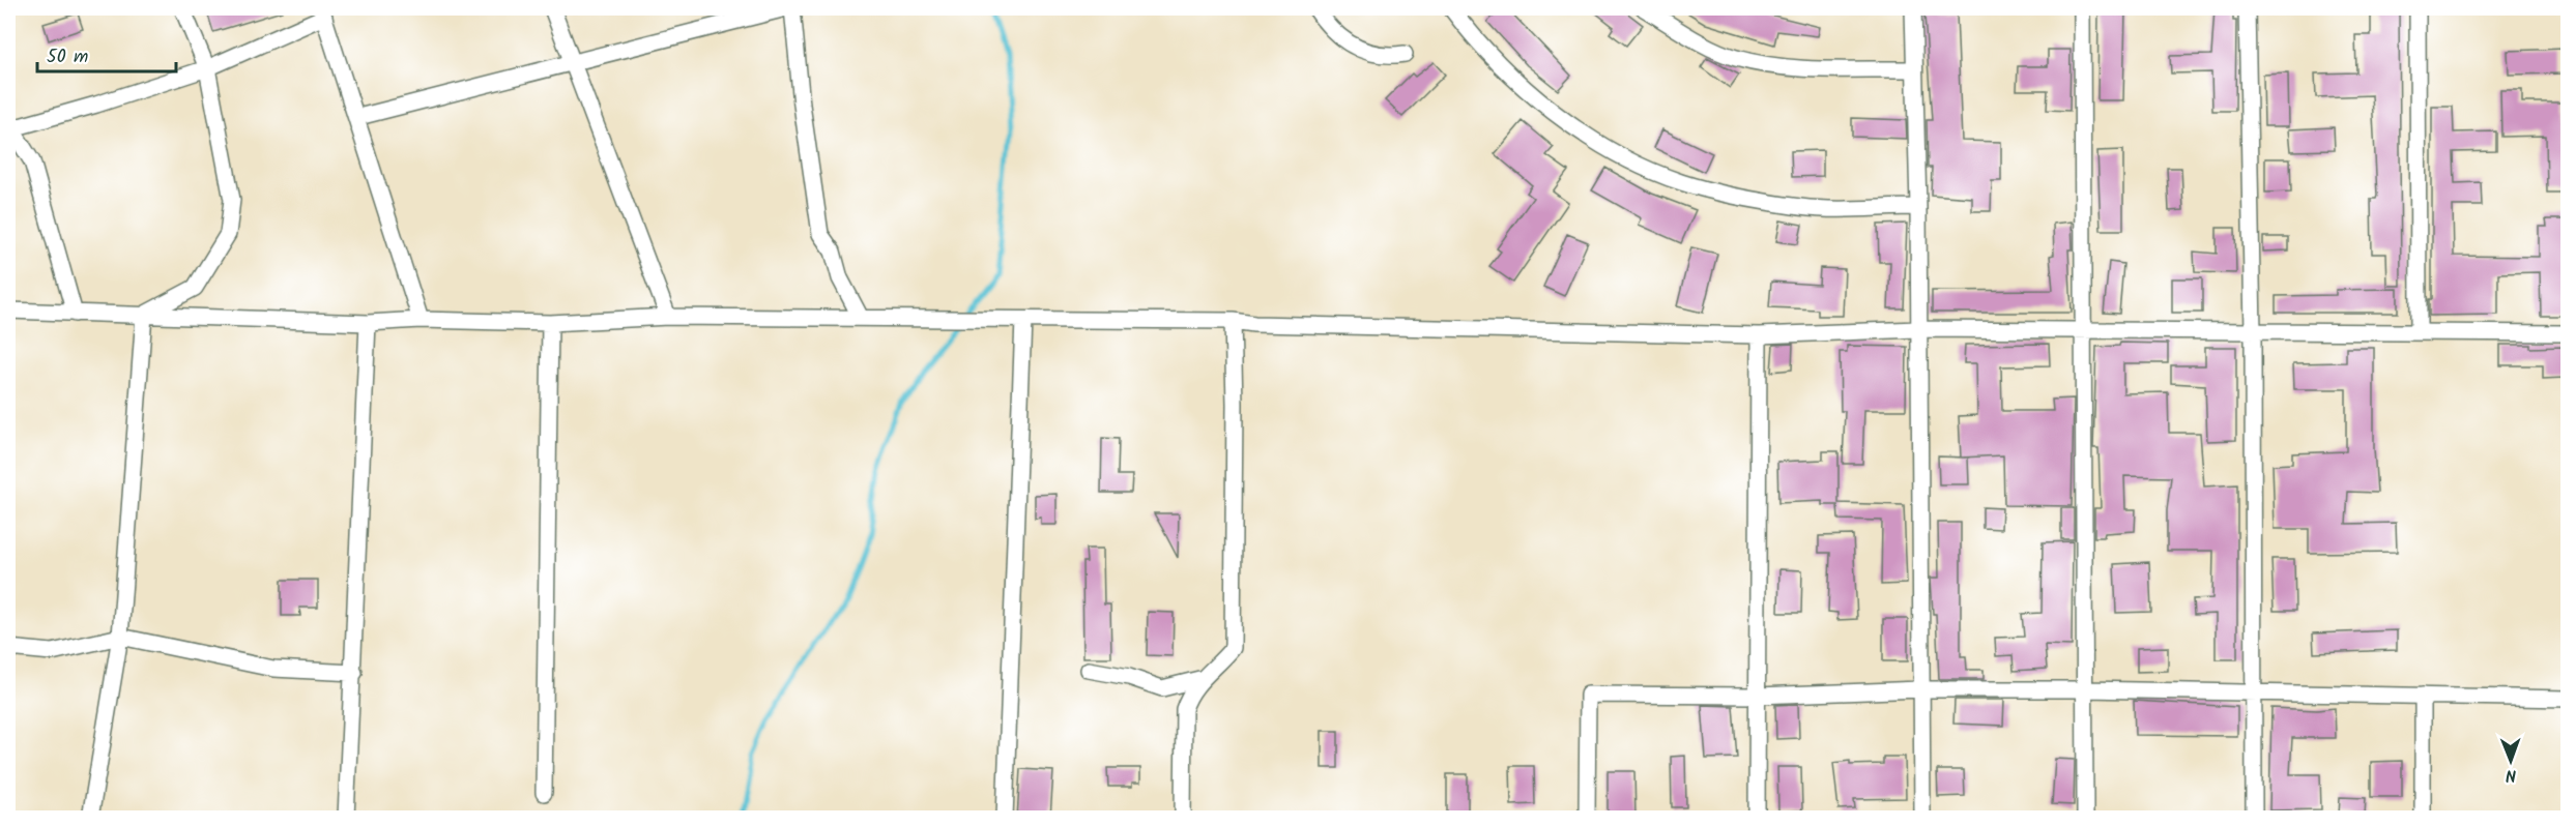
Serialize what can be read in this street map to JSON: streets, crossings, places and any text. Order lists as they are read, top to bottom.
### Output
{
  "scale_bar": "50 m",
  "north": "bottom"
}
